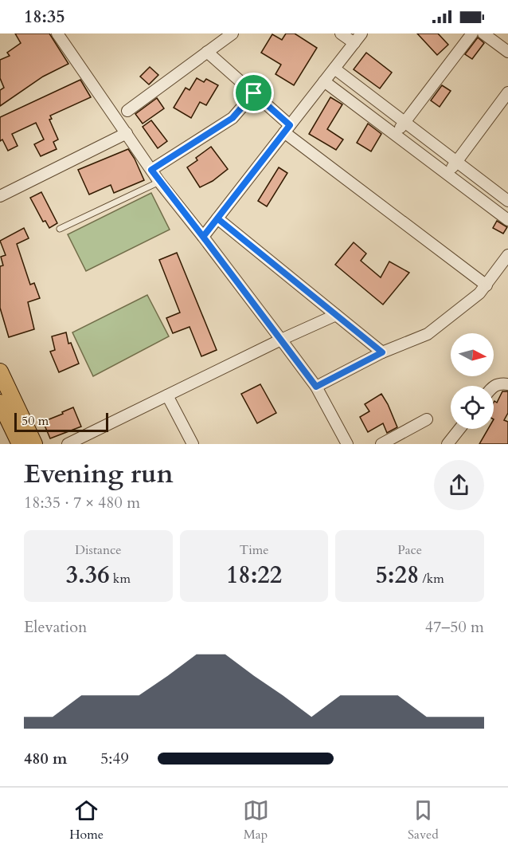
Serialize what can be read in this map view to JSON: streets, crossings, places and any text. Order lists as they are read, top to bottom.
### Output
{
  "scale_bar": "50 m",
  "north": "right",
  "page": {
    "status": "18:35",
    "scale": "50 m",
    "heading": ["Evening run", "18:35 · 7 × 480 m"],
    "stats": [
      ["Distance", "3.36 km"],
      ["Time", "18:22"],
      ["Pace", "5:28 /km"]
    ],
    "chart": ["Elevation", "47–50 m"],
    "list": [
      {
        "name": "480 m",
        "note": "5:49"
      }
    ],
    "tabs": ["Home", "Map", "Saved"]
  }
}
